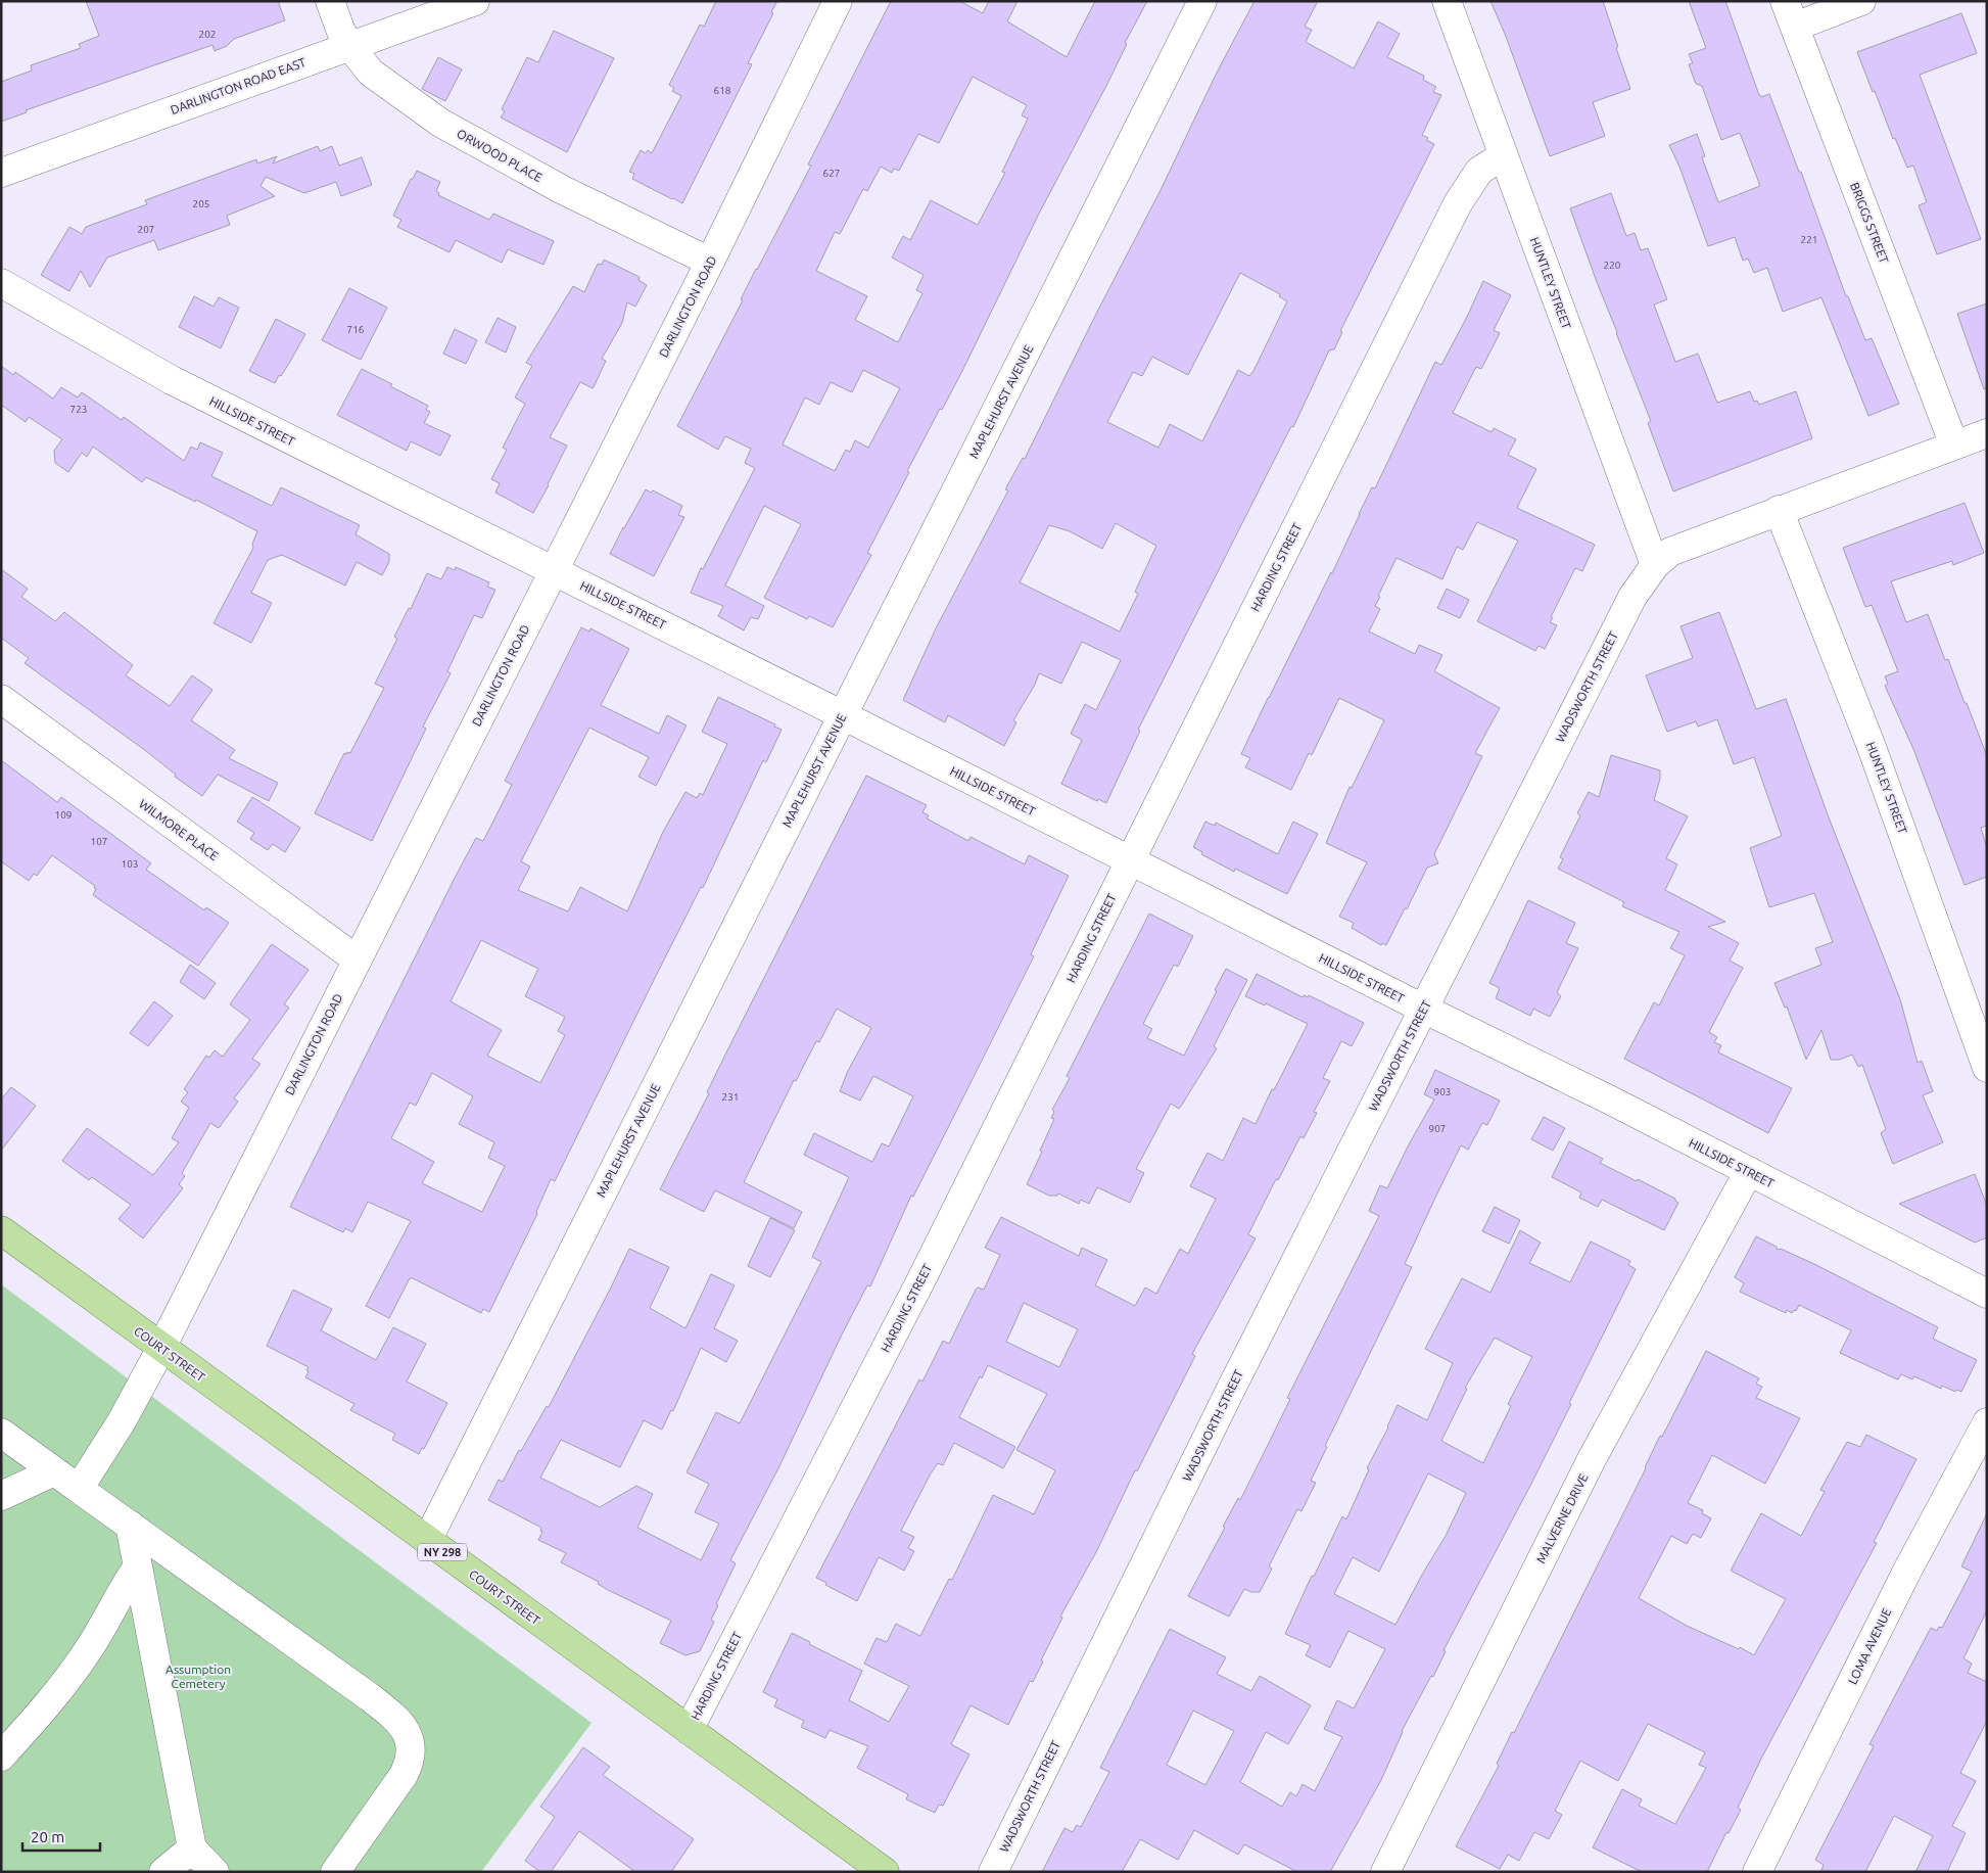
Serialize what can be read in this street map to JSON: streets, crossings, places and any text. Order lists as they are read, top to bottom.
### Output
{
  "streets": {
    "main road": ["COURT STREET", "NY 298"],
    "street": [
      "DARLINGTON ROAD EAST",
      "ORWOOD PLACE",
      "BRIGGS STREET",
      "HUNTLEY STREET",
      "DARLINGTON ROAD",
      "MAPLEHURST AVENUE",
      "HILLSIDE STREET",
      "HARDING STREET",
      "WADSWORTH STREET",
      "WILMORE PLACE",
      "MALVERNE DRIVE",
      "LOMA AVENUE"
    ]
  },
  "crossings": [
    ["DARLINGTON ROAD EAST", "ORWOOD PLACE"],
    ["ORWOOD PLACE", "DARLINGTON ROAD"],
    ["BRIGGS STREET", "WADSWORTH STREET"],
    ["HUNTLEY STREET", "HARDING STREET"],
    ["HUNTLEY STREET", "WADSWORTH STREET"],
    ["DARLINGTON ROAD", "HILLSIDE STREET"],
    ["DARLINGTON ROAD", "WILMORE PLACE"],
    ["DARLINGTON ROAD", "COURT STREET"],
    ["MAPLEHURST AVENUE", "HILLSIDE STREET"],
    ["MAPLEHURST AVENUE", "COURT STREET"],
    ["HILLSIDE STREET", "HARDING STREET"],
    ["HILLSIDE STREET", "WADSWORTH STREET"],
    ["HILLSIDE STREET", "MALVERNE DRIVE"],
    ["HARDING STREET", "COURT STREET"]
  ],
  "parks": ["Assumption Cemetery"],
  "house_numbers": [
    "202",
    "618",
    "627",
    "205",
    "207",
    "221",
    "220",
    "716",
    "723",
    "109",
    "107",
    "103",
    "903",
    "231",
    "907"
  ],
  "scale_bar": "20 m"
}
